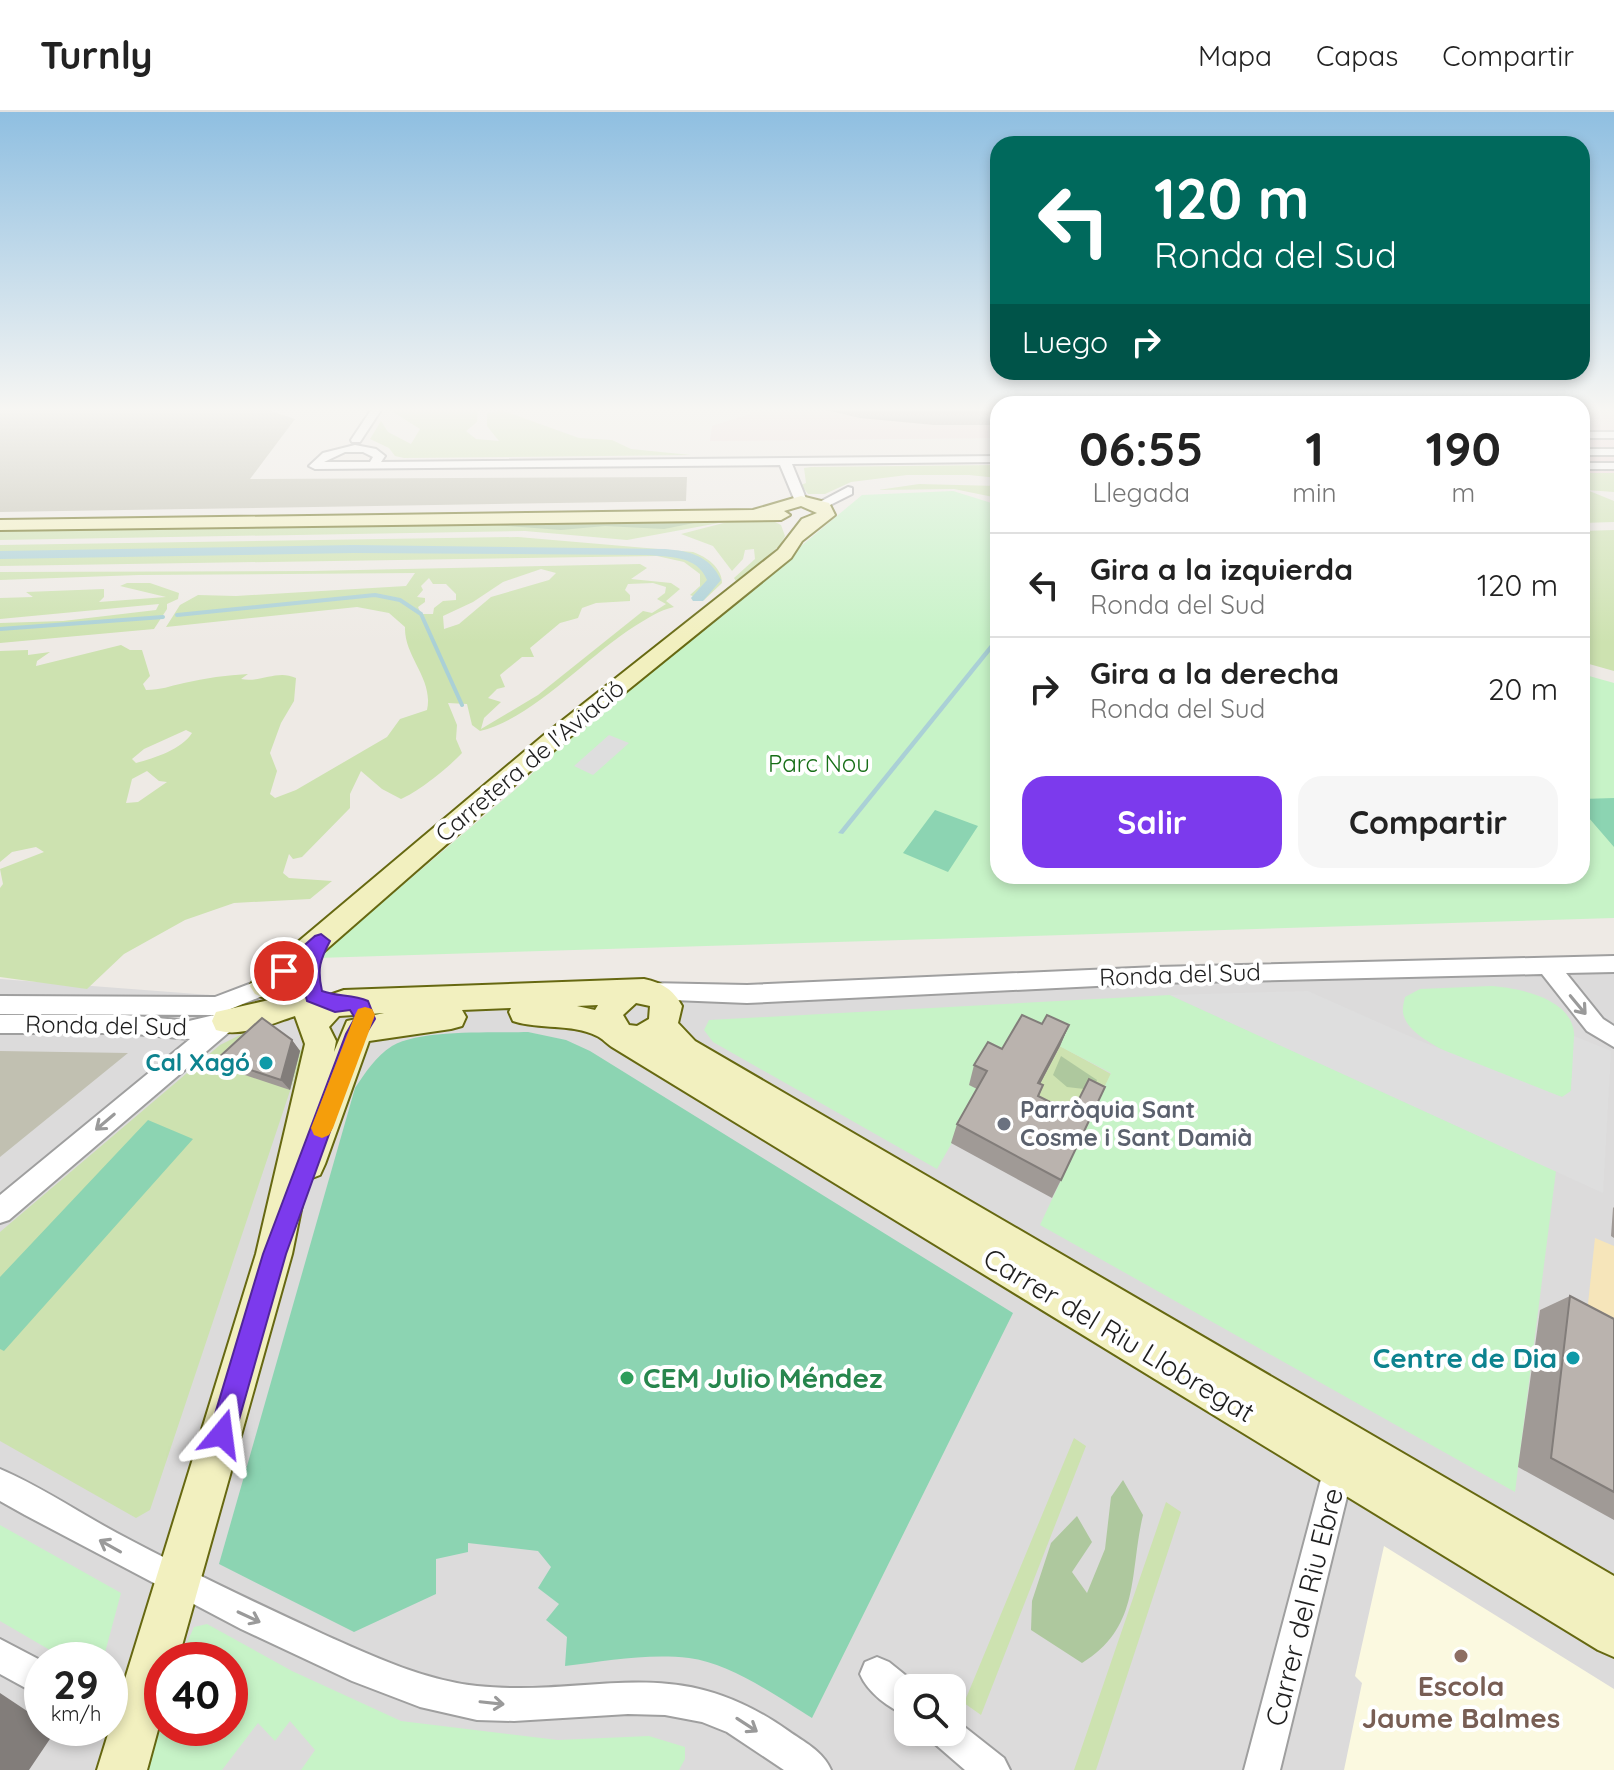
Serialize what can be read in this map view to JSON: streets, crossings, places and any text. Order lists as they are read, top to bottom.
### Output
{
  "streets": {
    "street": [
      "Carretera de l'Aviació",
      "Ronda del Sud",
      "Carrer del Riu Llobregat",
      "Carrer del Riu Ebre"
    ]
  },
  "crossings": [
    ["Carretera de l'Aviació", "Ronda del Sud"],
    ["Ronda del Sud", "Carrer del Riu Llobregat"],
    ["Carrer del Riu Llobregat", "Carrer del Riu Ebre"]
  ],
  "parks": ["Parc Nou"],
  "places": [
    "Cal Xagó",
    "Parròquia Sant Cosme i Sant Damià",
    "Centre de Dia",
    "CEM Julio Méndez",
    "Escola Jaume Balmes"
  ],
  "page": {
    "header": "Turnly",
    "nav": ["Mapa", "Capas", "Compartir"],
    "turn": ["120 m", "Ronda del Sud"],
    "then": "Luego",
    "eta": [
      "06:55",
      "Llegada",
      "1",
      "min",
      "190",
      "m"
    ],
    "list": [
      {
        "name": "Gira a la izquierda",
        "note": "Ronda del Sud",
        "value": "120 m"
      },
      {
        "name": "Gira a la derecha",
        "note": "Ronda del Sud",
        "value": "20 m"
      }
    ],
    "buttons": ["Salir", "Compartir"],
    "speed": "29 km/h",
    "limit": "40"
  }
}
